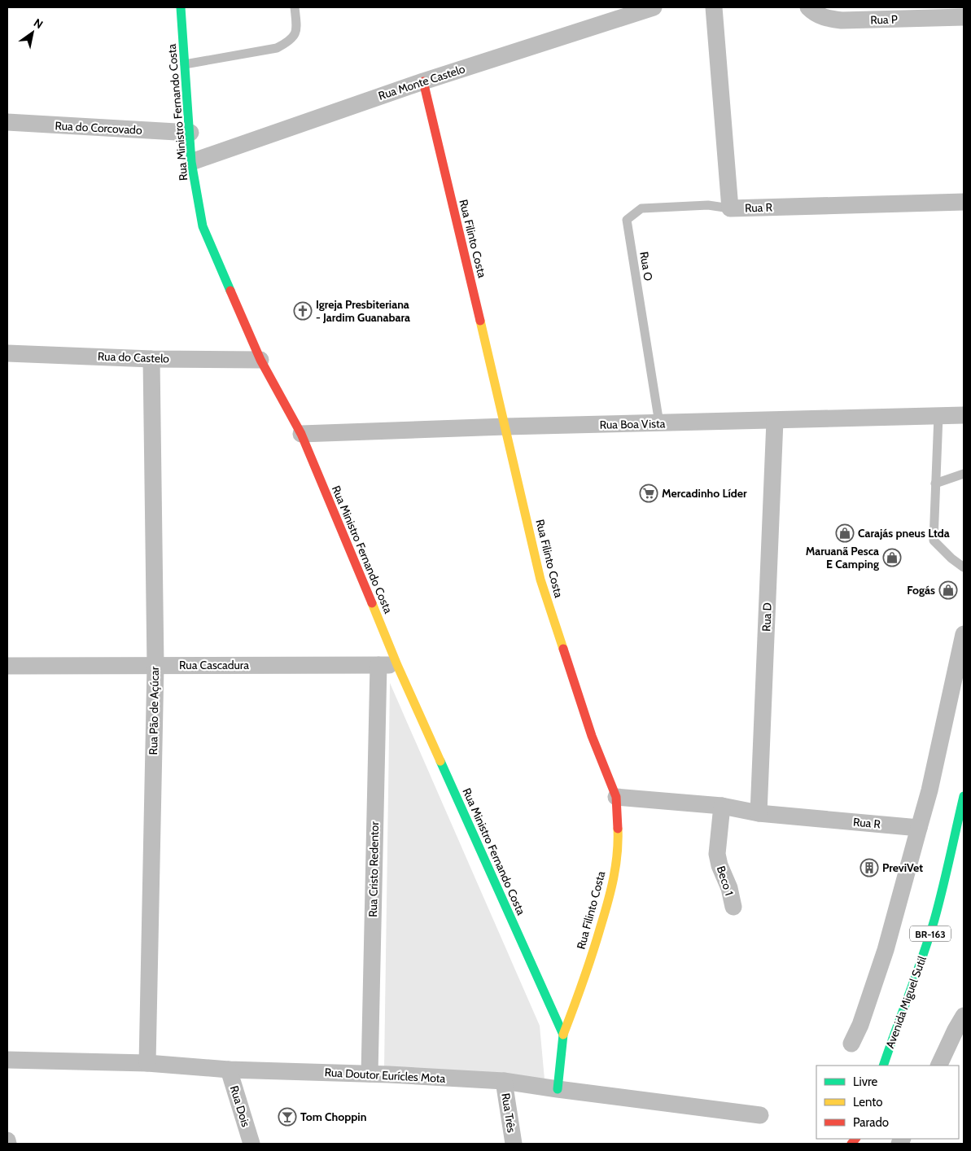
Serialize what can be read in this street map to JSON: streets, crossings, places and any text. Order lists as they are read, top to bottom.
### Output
{
  "streets": {
    "main road": [
      "Rua Ministro Fernando Costa",
      "Rua Filinto Costa",
      "BR-163",
      "Avenida Miguel Sutil"
    ],
    "street": [
      "Rua P",
      "Rua Monte Castelo",
      "Rua do Corcovado",
      "Rua R",
      "Rua do Castelo",
      "Rua Boa Vista",
      "Rua D",
      "Rua Cascadura",
      "Rua Pão de Açúcar",
      "Rua Cristo Redentor",
      "Beco 1",
      "Rua Doutor Eurícles Mota",
      "Rua Dois",
      "Rua Três"
    ],
    "lane": ["Rua O"]
  },
  "crossings": [
    ["Rua Monte Castelo", "Rua Ministro Fernando Costa"],
    ["Rua Monte Castelo", "Rua Filinto Costa"],
    ["Rua Ministro Fernando Costa", "Rua do Corcovado"],
    ["Rua Ministro Fernando Costa", "Rua Filinto Costa"],
    ["Rua Ministro Fernando Costa", "Rua do Castelo"],
    ["Rua Ministro Fernando Costa", "Rua Boa Vista"],
    ["Rua Ministro Fernando Costa", "Rua Cascadura"],
    ["Rua R", "Rua Filinto Costa"],
    ["Rua R", "Rua O"],
    ["Rua R", "Rua D"],
    ["Rua R", "Beco 1"],
    ["Rua Filinto Costa", "Rua Boa Vista"],
    ["Rua O", "Rua Boa Vista"],
    ["Rua do Castelo", "Rua Pão de Açúcar"],
    ["Rua Boa Vista", "Rua D"],
    ["Rua Cascadura", "Rua Pão de Açúcar"],
    ["Rua Cascadura", "Rua Cristo Redentor"],
    ["Rua Pão de Açúcar", "Rua Doutor Eurícles Mota"],
    ["Rua Cristo Redentor", "Rua Doutor Eurícles Mota"],
    ["Rua Doutor Eurícles Mota", "Rua Dois"],
    ["Rua Doutor Eurícles Mota", "Rua Três"]
  ],
  "places": {
    "church": ["Igreja Presbiteriana - Jardim Guanabara"],
    "supermarket": ["Mercadinho Líder"],
    "shop": ["Carajás pneus Ltda", "Maruanã Pesca E Camping", "Fogás"],
    "building": ["PreviVet"],
    "bar": ["Tom Choppin"]
  },
  "legend": ["Livre", "Lento", "Parado"],
  "north": "top right"
}
